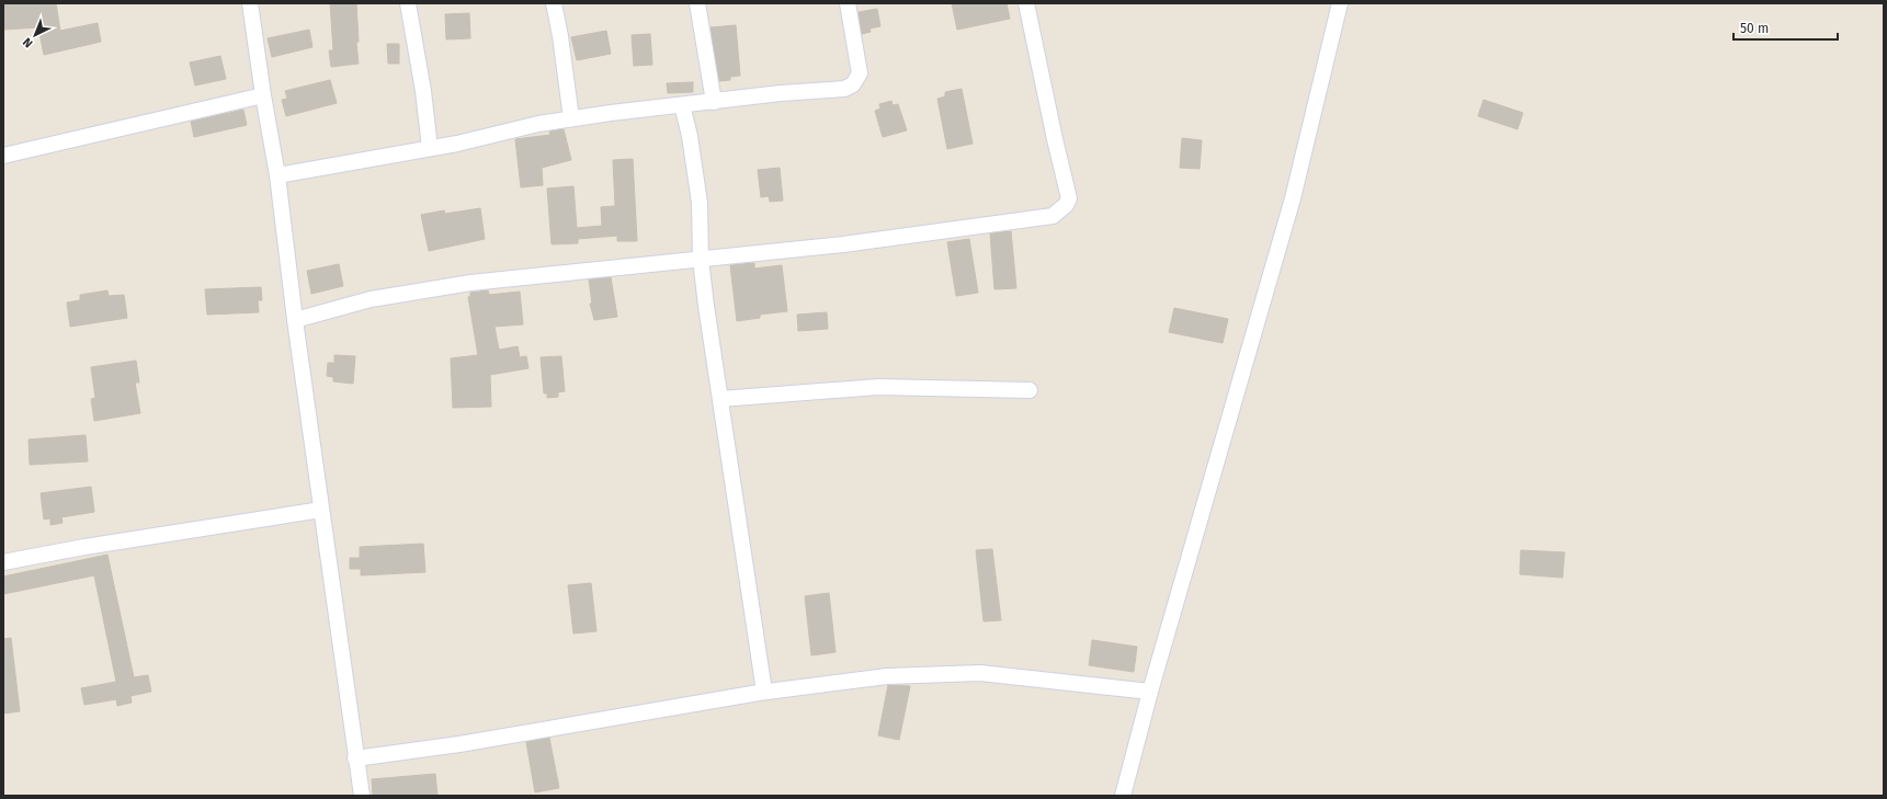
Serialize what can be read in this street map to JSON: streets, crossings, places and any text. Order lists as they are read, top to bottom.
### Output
{
  "scale_bar": "50 m",
  "north": "bottom left"
}
